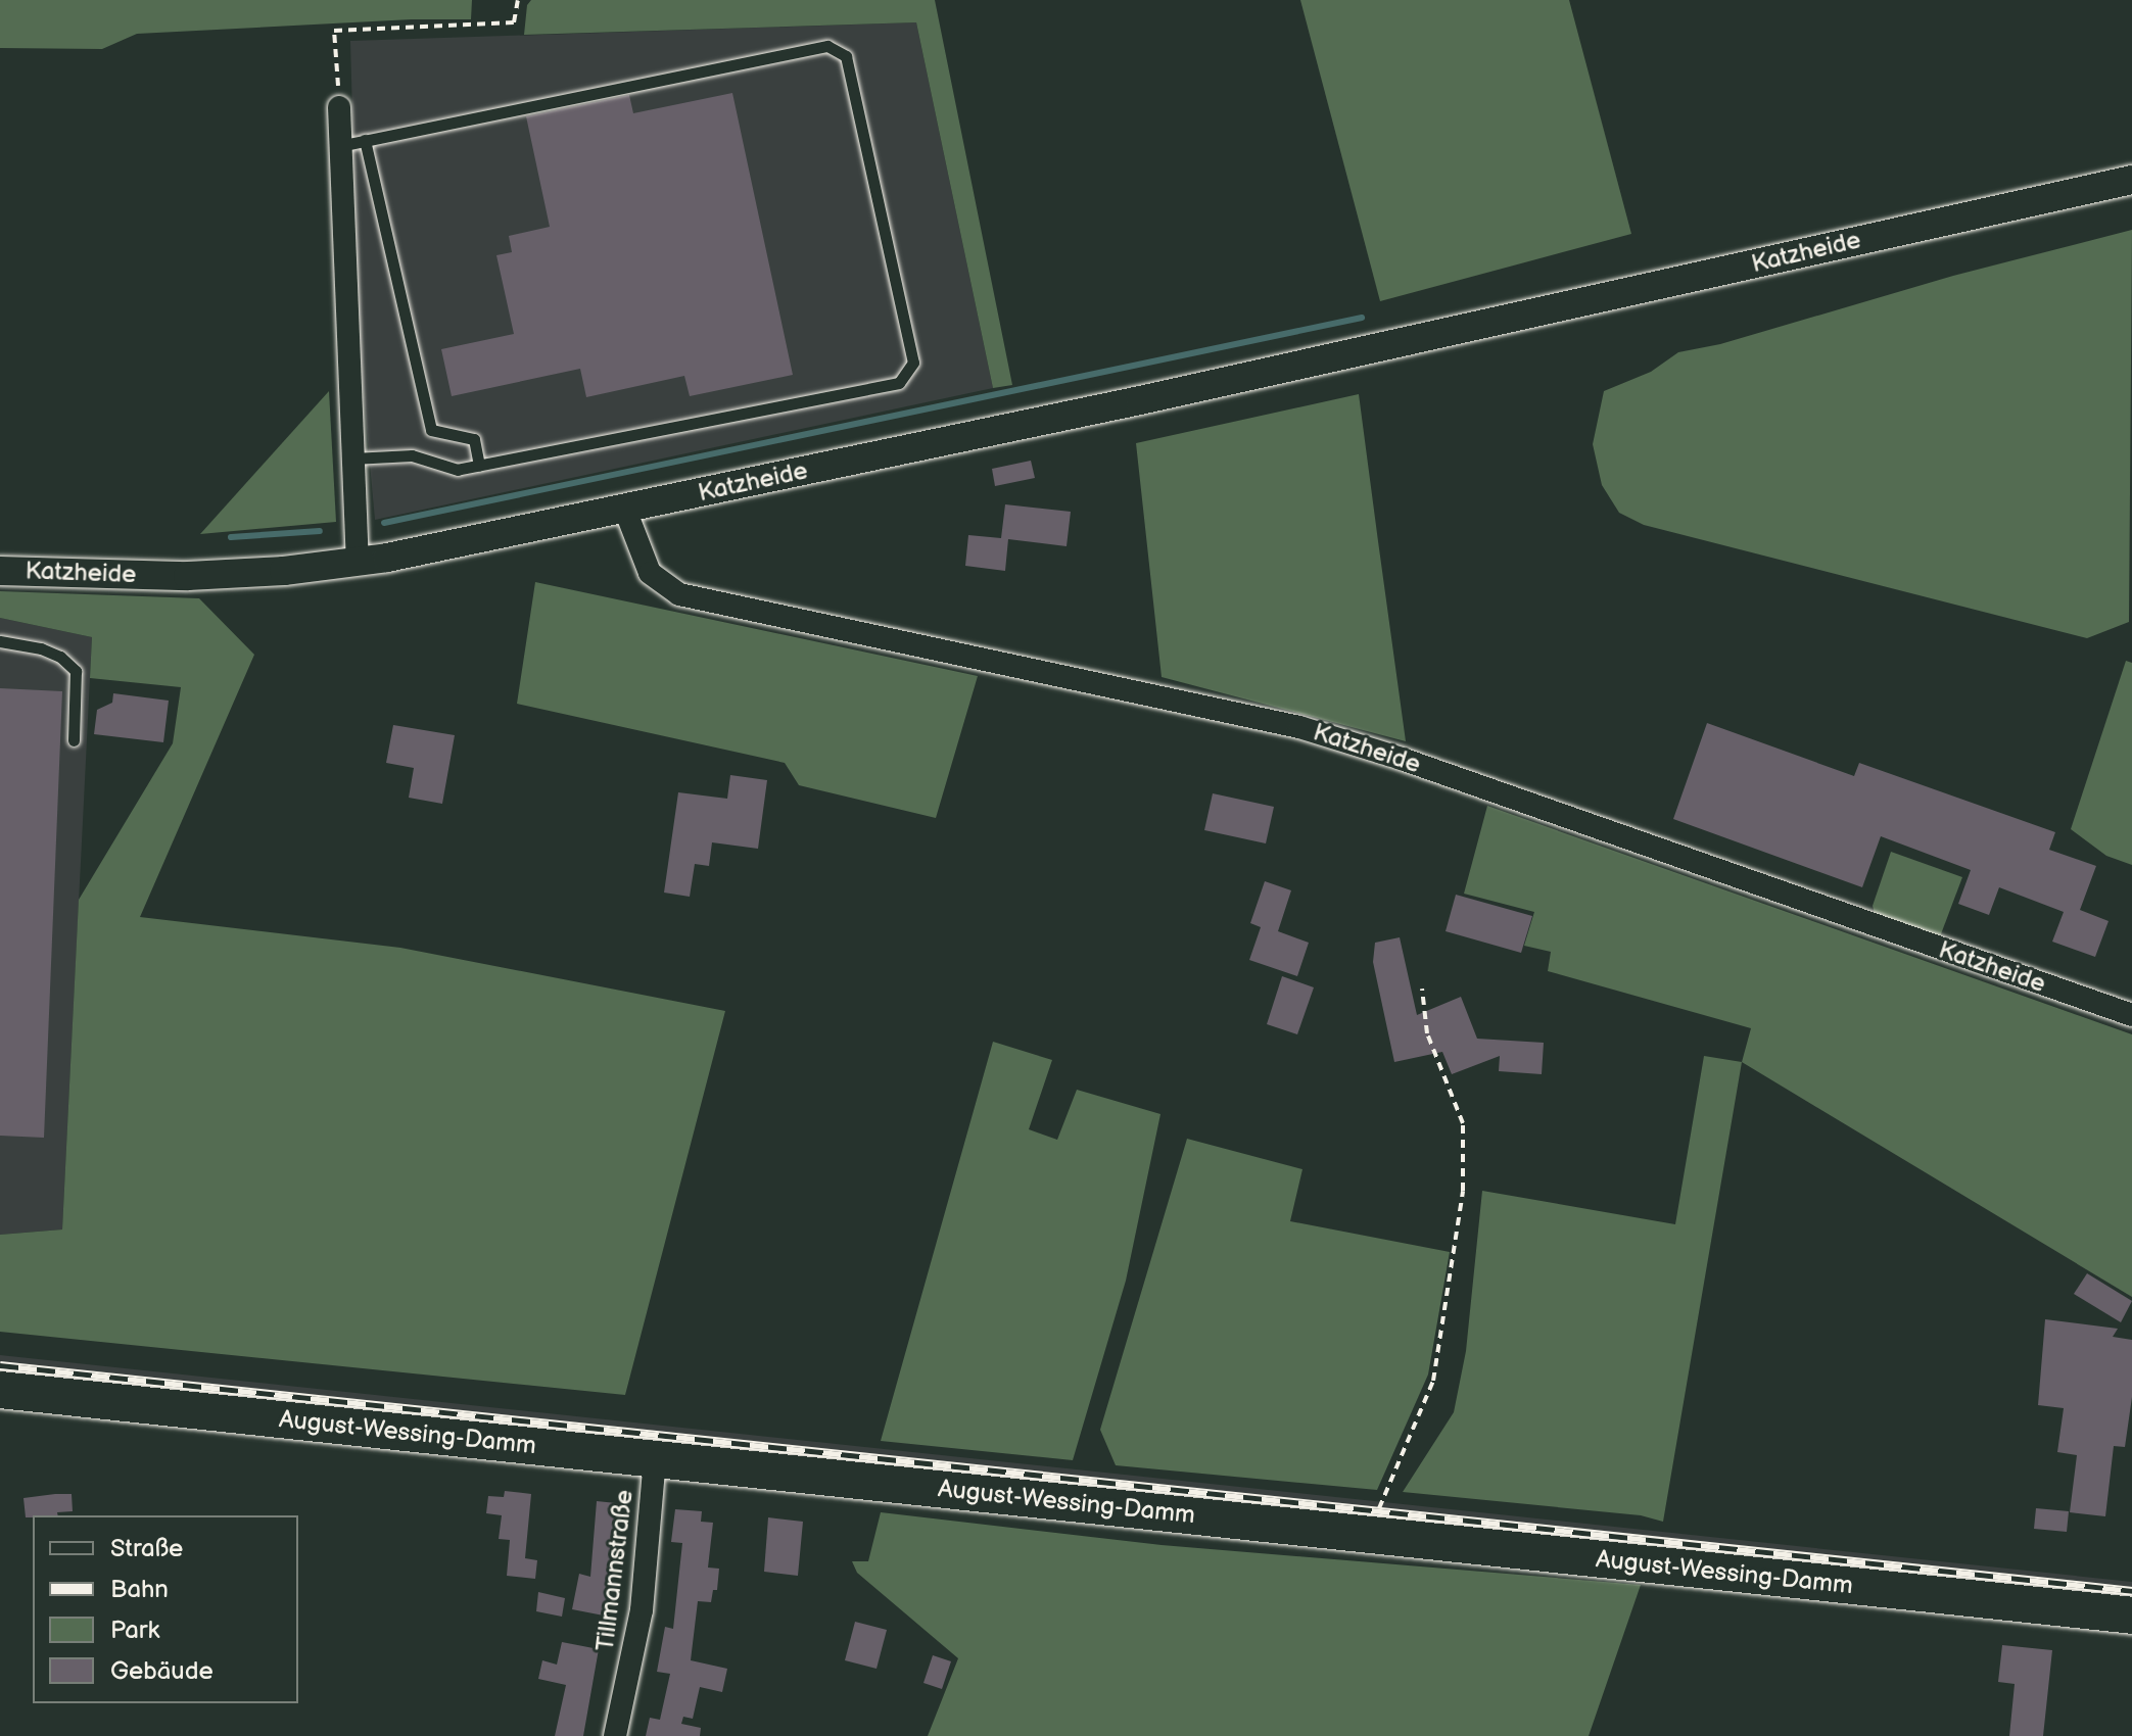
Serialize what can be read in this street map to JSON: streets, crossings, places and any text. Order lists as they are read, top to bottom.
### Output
{
  "streets": {
    "main road": ["August-Wessing-Damm"],
    "street": ["Katzheide", "Tillmannstraße"]
  },
  "crossings": [
    ["August-Wessing-Damm", "Tillmannstraße"]
  ],
  "legend": [
    "Straße",
    "Bahn",
    "Park",
    "Gebäude"
  ]
}
